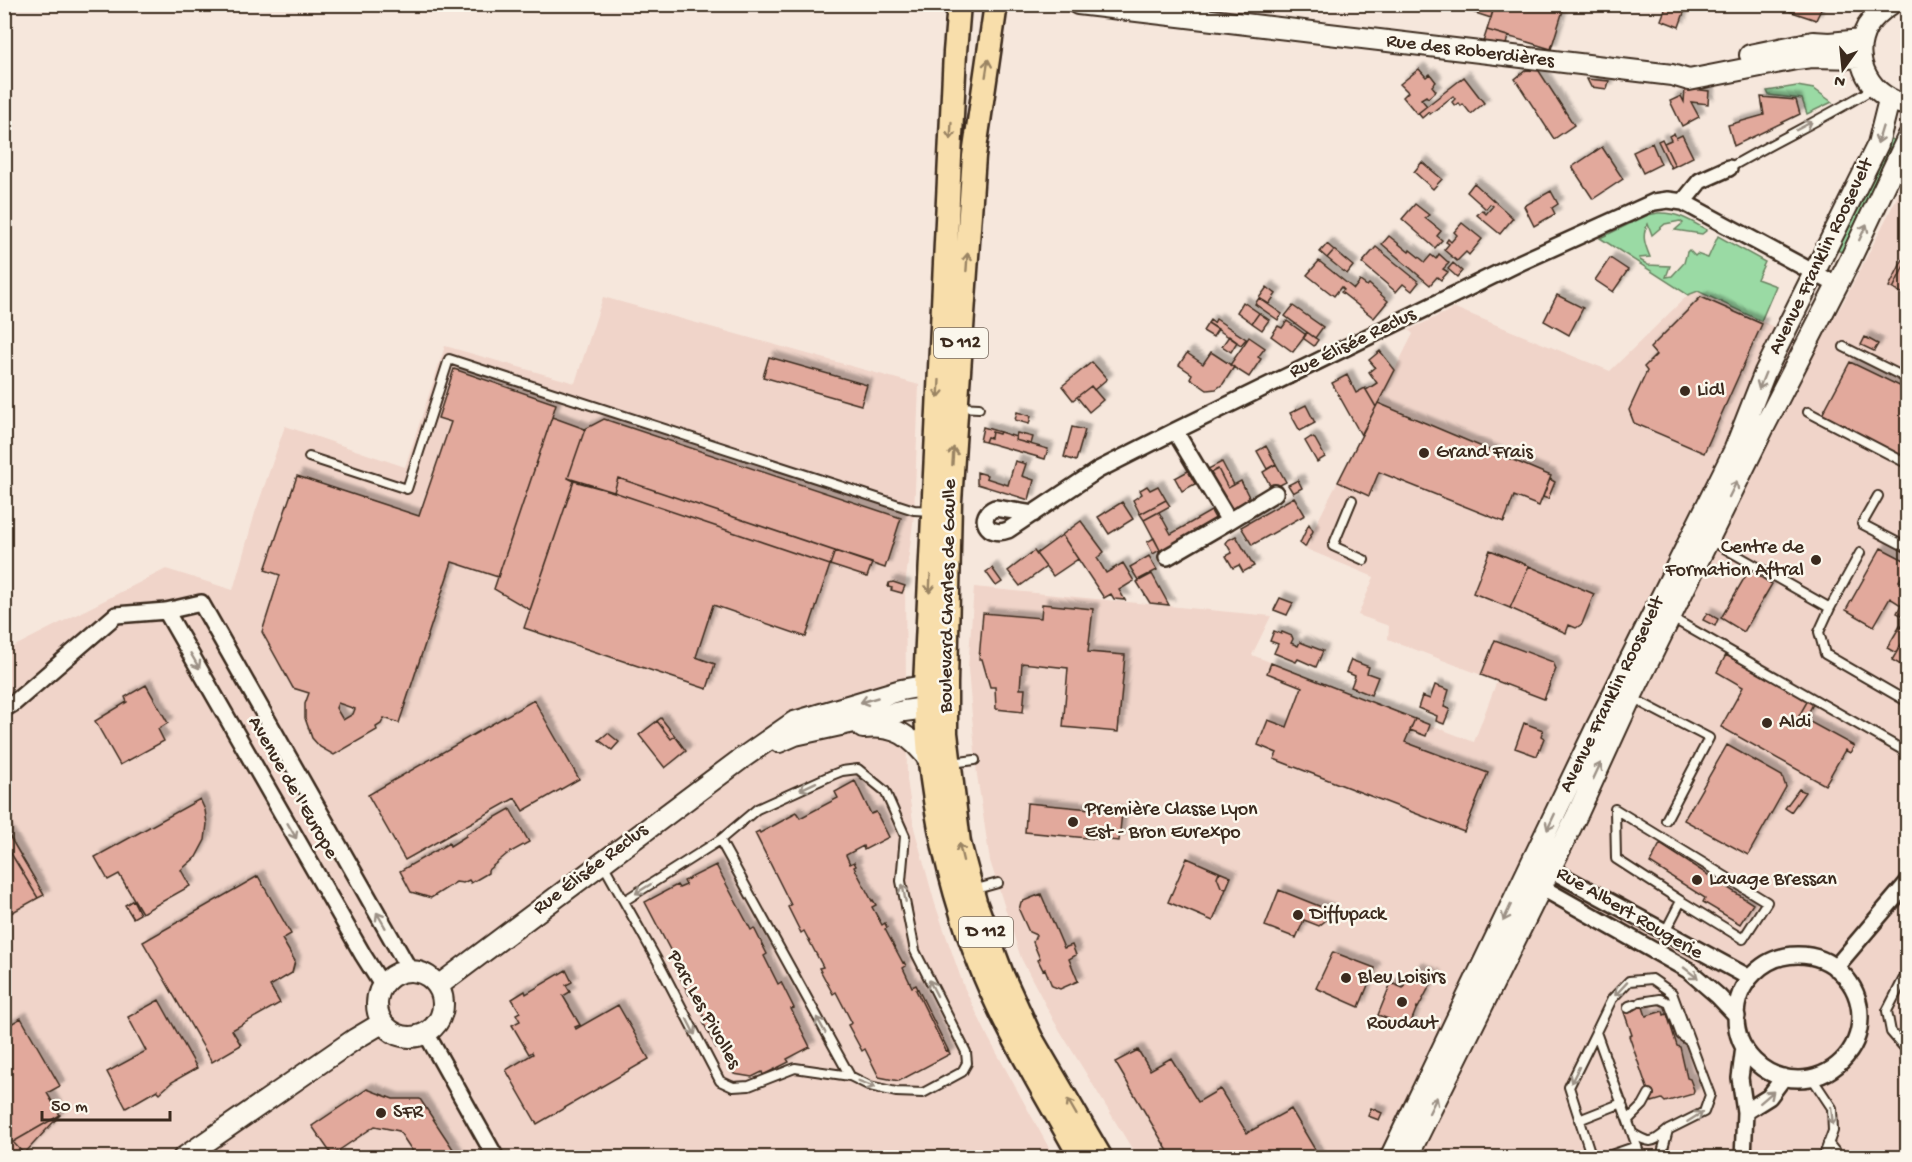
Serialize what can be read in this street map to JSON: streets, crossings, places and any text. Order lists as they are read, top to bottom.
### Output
{
  "streets": {
    "main road": ["D 112", "Boulevard Charles de Gaulle"],
    "street": [
      "Rue des Roberdières",
      "Avenue Franklin Roosevelt",
      "Rue Élisée Reclus",
      "Avenue de l'Europe",
      "Rue Albert Rougerie"
    ],
    "lane": ["Parc Les Pivolles"]
  },
  "crossings": [
    ["Avenue Franklin Roosevelt", "Rue Élisée Reclus"],
    ["Avenue Franklin Roosevelt", "Rue Albert Rougerie"],
    ["D 112", "Rue Élisée Reclus"],
    ["D 112", "Boulevard Charles de Gaulle"],
    ["Rue Élisée Reclus", "Boulevard Charles de Gaulle"],
    ["Rue Élisée Reclus", "Avenue de l'Europe"],
    ["Rue Élisée Reclus", "Parc Les Pivolles"]
  ],
  "places": [
    "Lidl",
    "Grand Frais",
    "Centre de Formation Aftral",
    "Aldi",
    "Première Classe Lyon Est - Bron Eurexpo",
    "Lavage Bressan",
    "Diffupack",
    "Bleu Loisirs",
    "Roudaut",
    "SFR"
  ],
  "scale_bar": "50 m",
  "north": "bottom"
}
